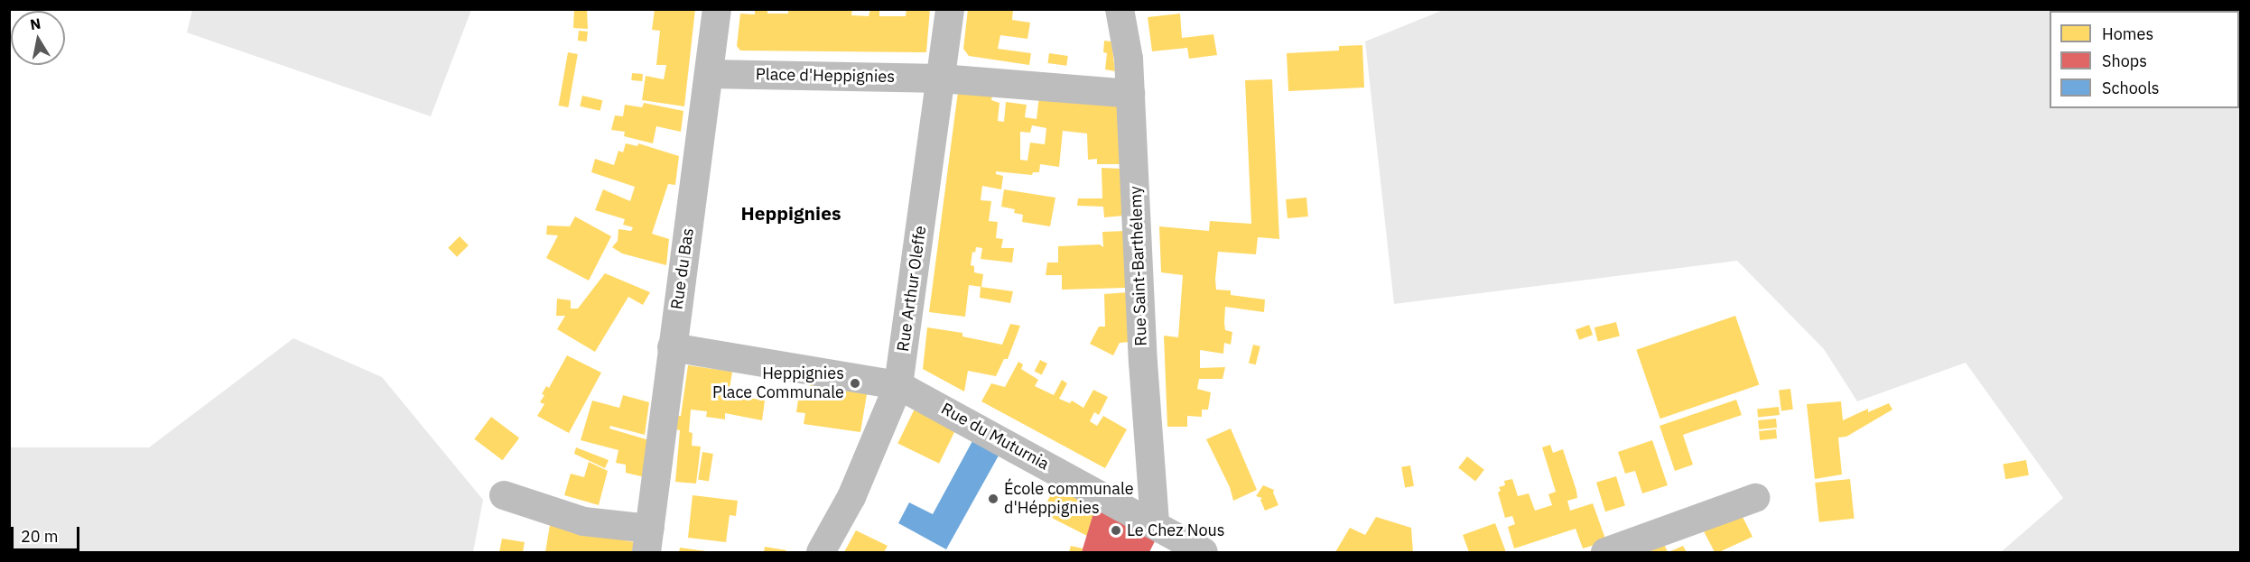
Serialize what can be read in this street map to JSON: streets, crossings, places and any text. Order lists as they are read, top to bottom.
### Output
{
  "streets": {
    "street": [
      "Place d'Heppignies",
      "Rue Saint-Barthélemy",
      "Rue du Bas",
      "Rue Arthur Oleffe",
      "Rue du Muturnia"
    ]
  },
  "crossings": [
    ["Place d'Heppignies", "Rue Saint-Barthélemy"],
    ["Place d'Heppignies", "Rue du Bas"],
    ["Place d'Heppignies", "Rue Arthur Oleffe"],
    ["Rue Saint-Barthélemy", "Rue du Muturnia"],
    ["Rue Arthur Oleffe", "Rue du Muturnia"]
  ],
  "districts": ["Heppignies"],
  "places": ["Heppignies Place Communale", "École communale d'Héppignies", "Le Chez Nous"],
  "legend": ["Homes", "Shops", "Schools"],
  "scale_bar": "20 m",
  "north": "top"
}
